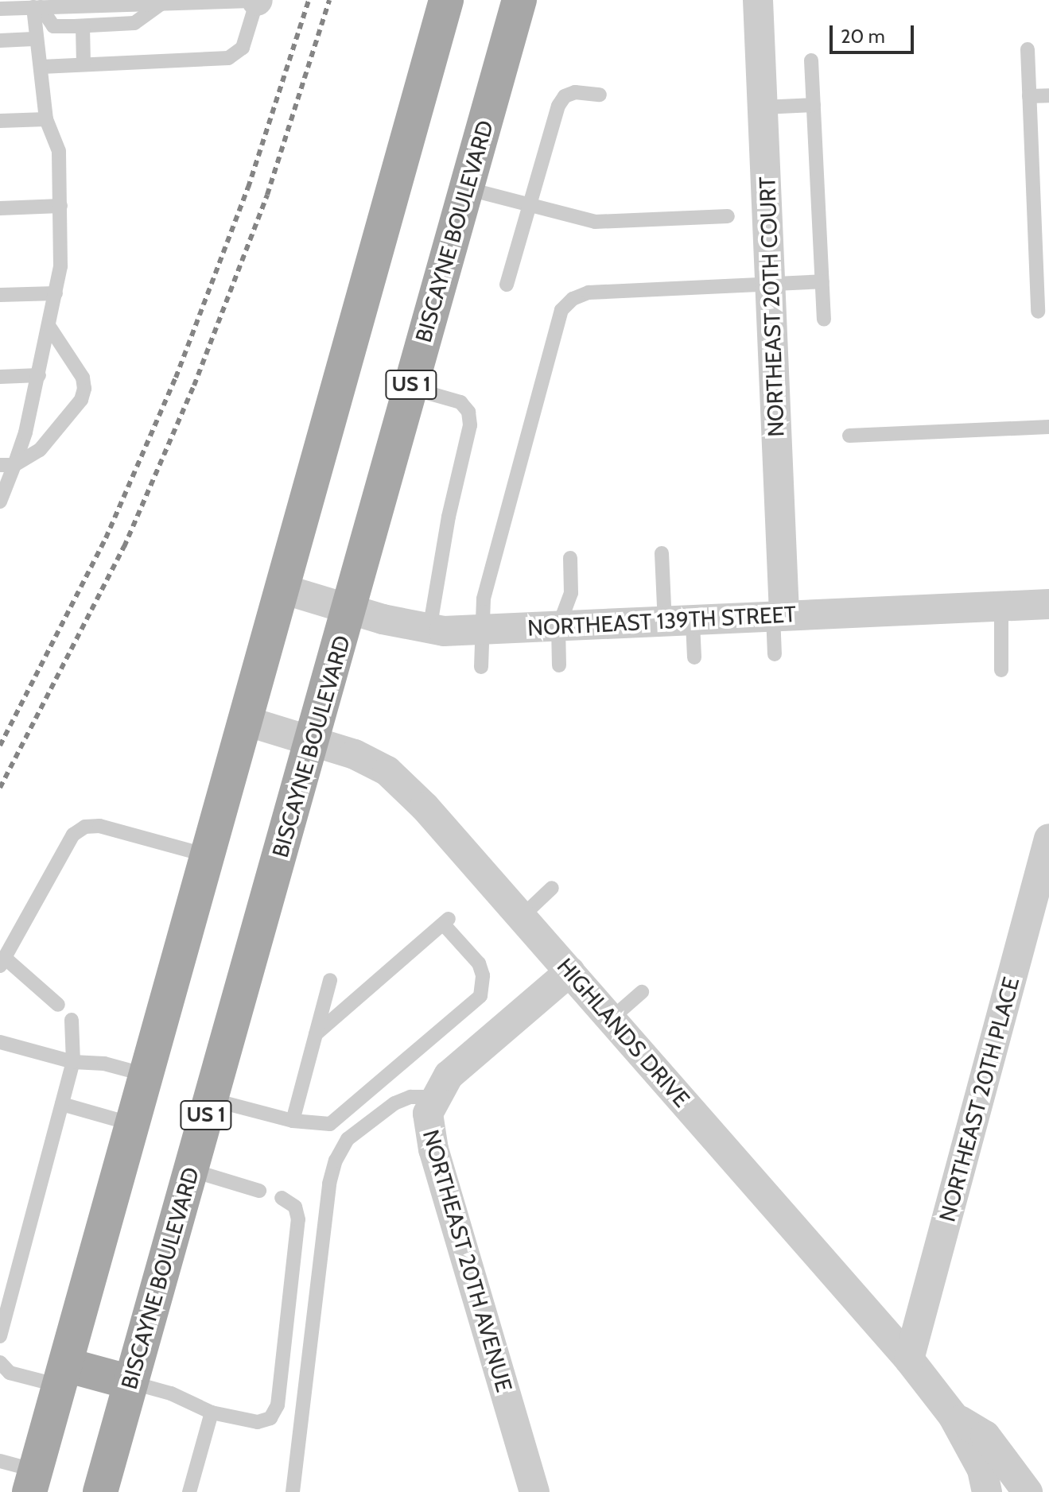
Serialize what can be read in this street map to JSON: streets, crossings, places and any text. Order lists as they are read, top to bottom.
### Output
{
  "streets": {
    "main road": ["BISCAYNE BOULEVARD", "US 1"],
    "street": [
      "NORTHEAST 20TH COURT",
      "NORTHEAST 139TH STREET",
      "HIGHLANDS DRIVE",
      "NORTHEAST 20TH PLACE",
      "NORTHEAST 20TH AVENUE"
    ]
  },
  "crossings": [
    ["BISCAYNE BOULEVARD", "NORTHEAST 139TH STREET"],
    ["BISCAYNE BOULEVARD", "HIGHLANDS DRIVE"],
    ["NORTHEAST 20TH COURT", "NORTHEAST 139TH STREET"],
    ["HIGHLANDS DRIVE", "NORTHEAST 20TH PLACE"],
    ["HIGHLANDS DRIVE", "NORTHEAST 20TH AVENUE"]
  ],
  "scale_bar": "20 m"
}
